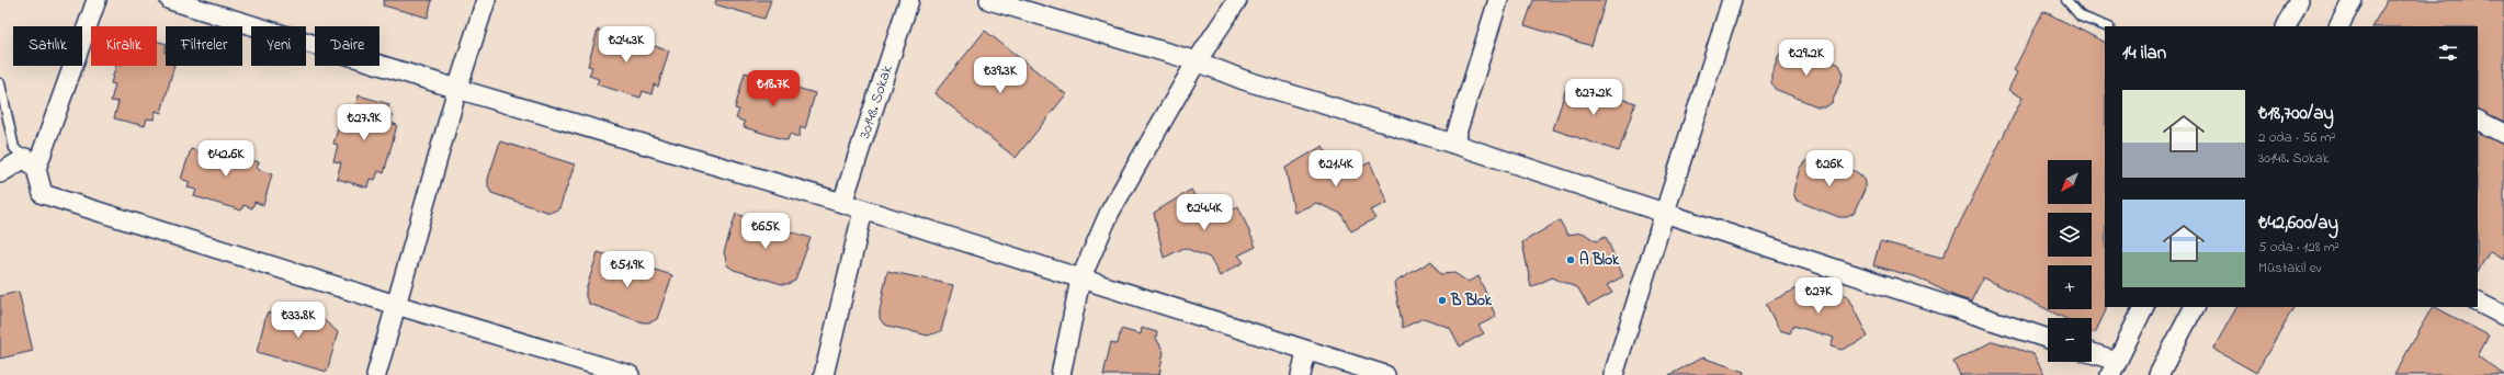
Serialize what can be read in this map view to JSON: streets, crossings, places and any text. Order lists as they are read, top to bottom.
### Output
{
  "streets": {
    "street": ["30148. Sokak"]
  },
  "places": ["A Blok", "B Blok"],
  "north": "bottom left",
  "page": {
    "price": [
      "₺24.3K",
      "₺29.2K",
      "₺39.3K",
      "₺18.7K",
      "₺27.2K",
      "₺27.9K",
      "₺42.6K",
      "₺21.4K",
      "₺26K",
      "₺24.4K",
      "₺65K",
      "₺51.9K",
      "₺27K",
      "₺33.8K"
    ],
    "chip": [
      "Satılık",
      "Kiralık",
      "Filtreler",
      "Yeni",
      "Daire"
    ],
    "heading": "14 ilan",
    "list": [
      {
        "name": "₺18,700/ay",
        "note": "2 oda · 56 m² · 30148. Sokak"
      },
      {
        "name": "₺42,600/ay",
        "note": "5 oda · 128 m² · Müstakil ev"
      }
    ],
    "map_buttons": ["+", "−"]
  }
}
